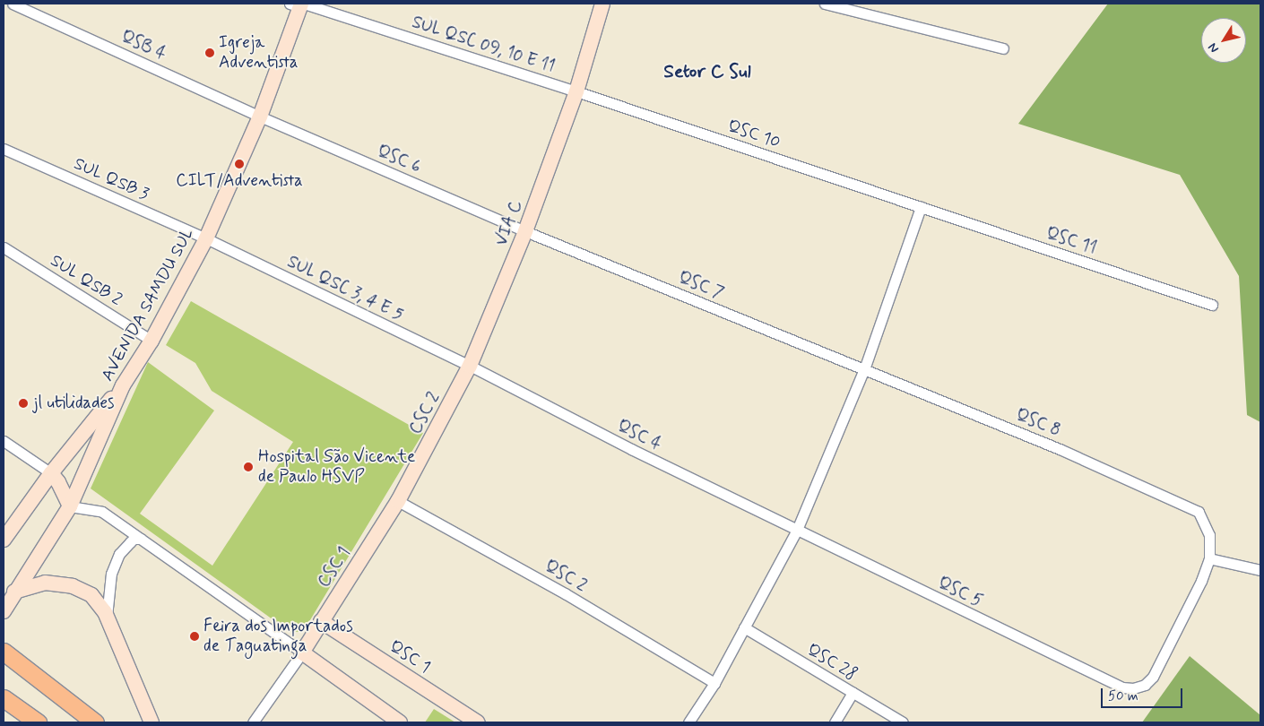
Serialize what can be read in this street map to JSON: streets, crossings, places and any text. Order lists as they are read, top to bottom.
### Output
{
  "streets": {
    "main road": [
      "VIA C",
      "AVENIDA SAMDU SUL",
      "CSC 2",
      "CSC 1",
      "QSC 1"
    ],
    "street": [
      "SUL QSC 09, 10 E 11",
      "QSB 4",
      "QSC 10",
      "QSC 6",
      "SUL QSB 3",
      "QSC 11",
      "SUL QSB 2",
      "QSC 7",
      "SUL QSC 3, 4 E 5",
      "QSC 8",
      "QSC 4",
      "QSC 2",
      "QSC 5",
      "QSC 28"
    ]
  },
  "crossings": [
    ["SUL QSC 09, 10 E 11", "QSC 10"],
    ["SUL QSC 09, 10 E 11", "VIA C"],
    ["SUL QSC 09, 10 E 11", "AVENIDA SAMDU SUL"],
    ["QSB 4", "QSC 6"],
    ["QSB 4", "AVENIDA SAMDU SUL"],
    ["QSC 10", "VIA C"],
    ["QSC 10", "QSC 11"],
    ["QSC 6", "VIA C"],
    ["QSC 6", "QSC 7"],
    ["QSC 6", "AVENIDA SAMDU SUL"],
    ["SUL QSB 3", "SUL QSC 3, 4 E 5"],
    ["SUL QSB 3", "AVENIDA SAMDU SUL"],
    ["VIA C", "QSC 7"],
    ["VIA C", "SUL QSC 3, 4 E 5"],
    ["VIA C", "CSC 2"],
    ["VIA C", "QSC 4"],
    ["SUL QSB 2", "AVENIDA SAMDU SUL"],
    ["QSC 7", "QSC 8"],
    ["SUL QSC 3, 4 E 5", "AVENIDA SAMDU SUL"],
    ["SUL QSC 3, 4 E 5", "CSC 2"],
    ["SUL QSC 3, 4 E 5", "QSC 4"],
    ["CSC 2", "QSC 4"],
    ["CSC 2", "CSC 1"],
    ["CSC 2", "QSC 2"],
    ["QSC 8", "QSC 5"],
    ["QSC 4", "QSC 5"],
    ["CSC 1", "QSC 2"],
    ["CSC 1", "QSC 1"]
  ],
  "districts": ["Setor C Sul"],
  "places": [
    "Igreja Adventista",
    "CILT/Adventista",
    "jl utilidades",
    "Hospital São Vicente de Paulo HSVP",
    "Feira dos Importados de Taguatinga"
  ],
  "scale_bar": "50 m",
  "north": "bottom left"
}
